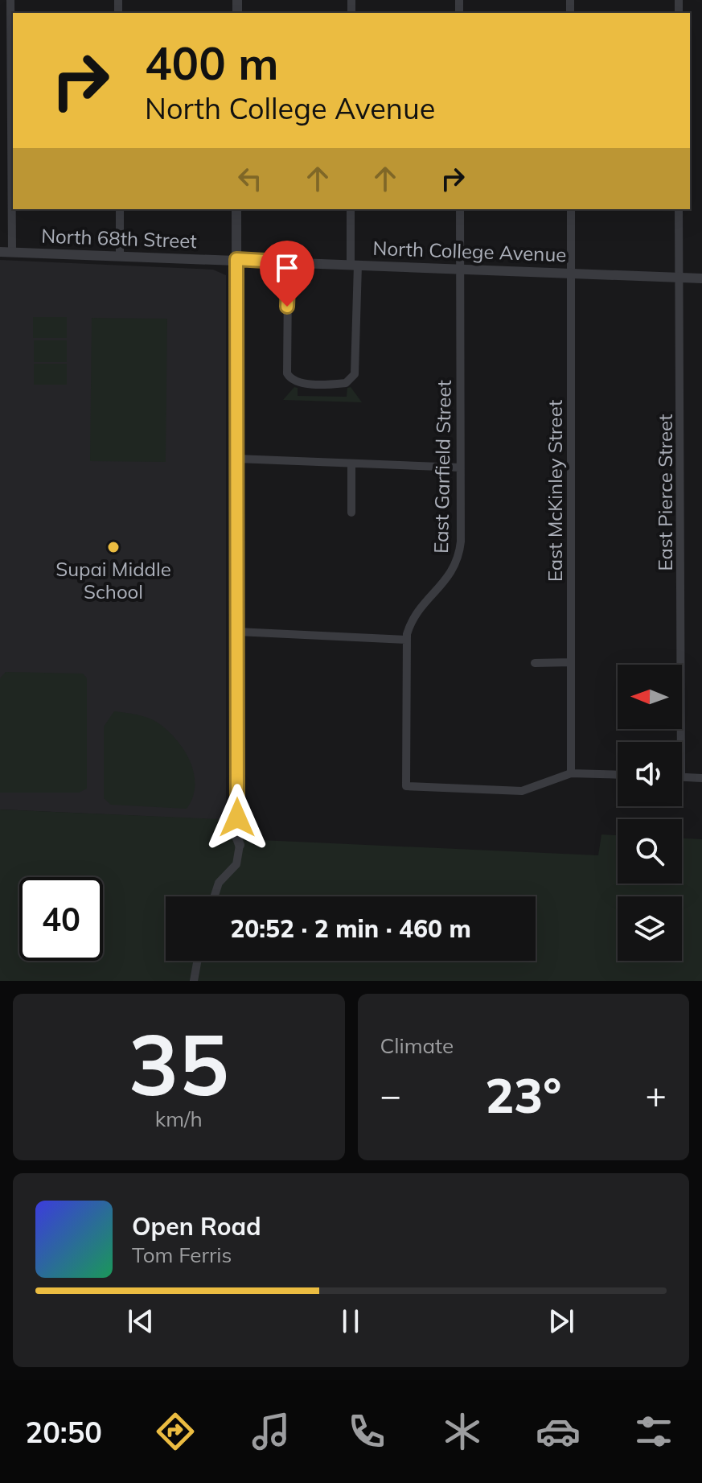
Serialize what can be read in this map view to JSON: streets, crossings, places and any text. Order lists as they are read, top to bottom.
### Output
{
  "streets": {
    "street": [
      "North 68th Street",
      "North College Avenue",
      "East Garfield Street",
      "East McKinley Street",
      "East Pierce Street"
    ]
  },
  "crossings": [
    ["North 68th Street", "North College Avenue"],
    ["North College Avenue", "East Garfield Street"],
    ["North College Avenue", "East McKinley Street"],
    ["North College Avenue", "East Pierce Street"],
    ["East Garfield Street", "East McKinley Street"]
  ],
  "places": ["Supai Middle School"],
  "north": "left",
  "page": {
    "turn": ["400 m", "North College Avenue"],
    "limit": "40",
    "trip": "20:52 · 2 min · 460 m",
    "tile": [
      ["35", "km/h"],
      "Climate"
    ],
    "heat": ["−", "23°", "+"],
    "song": ["Open Road", "Tom Ferris"],
    "tabs": "20:50"
  }
}
